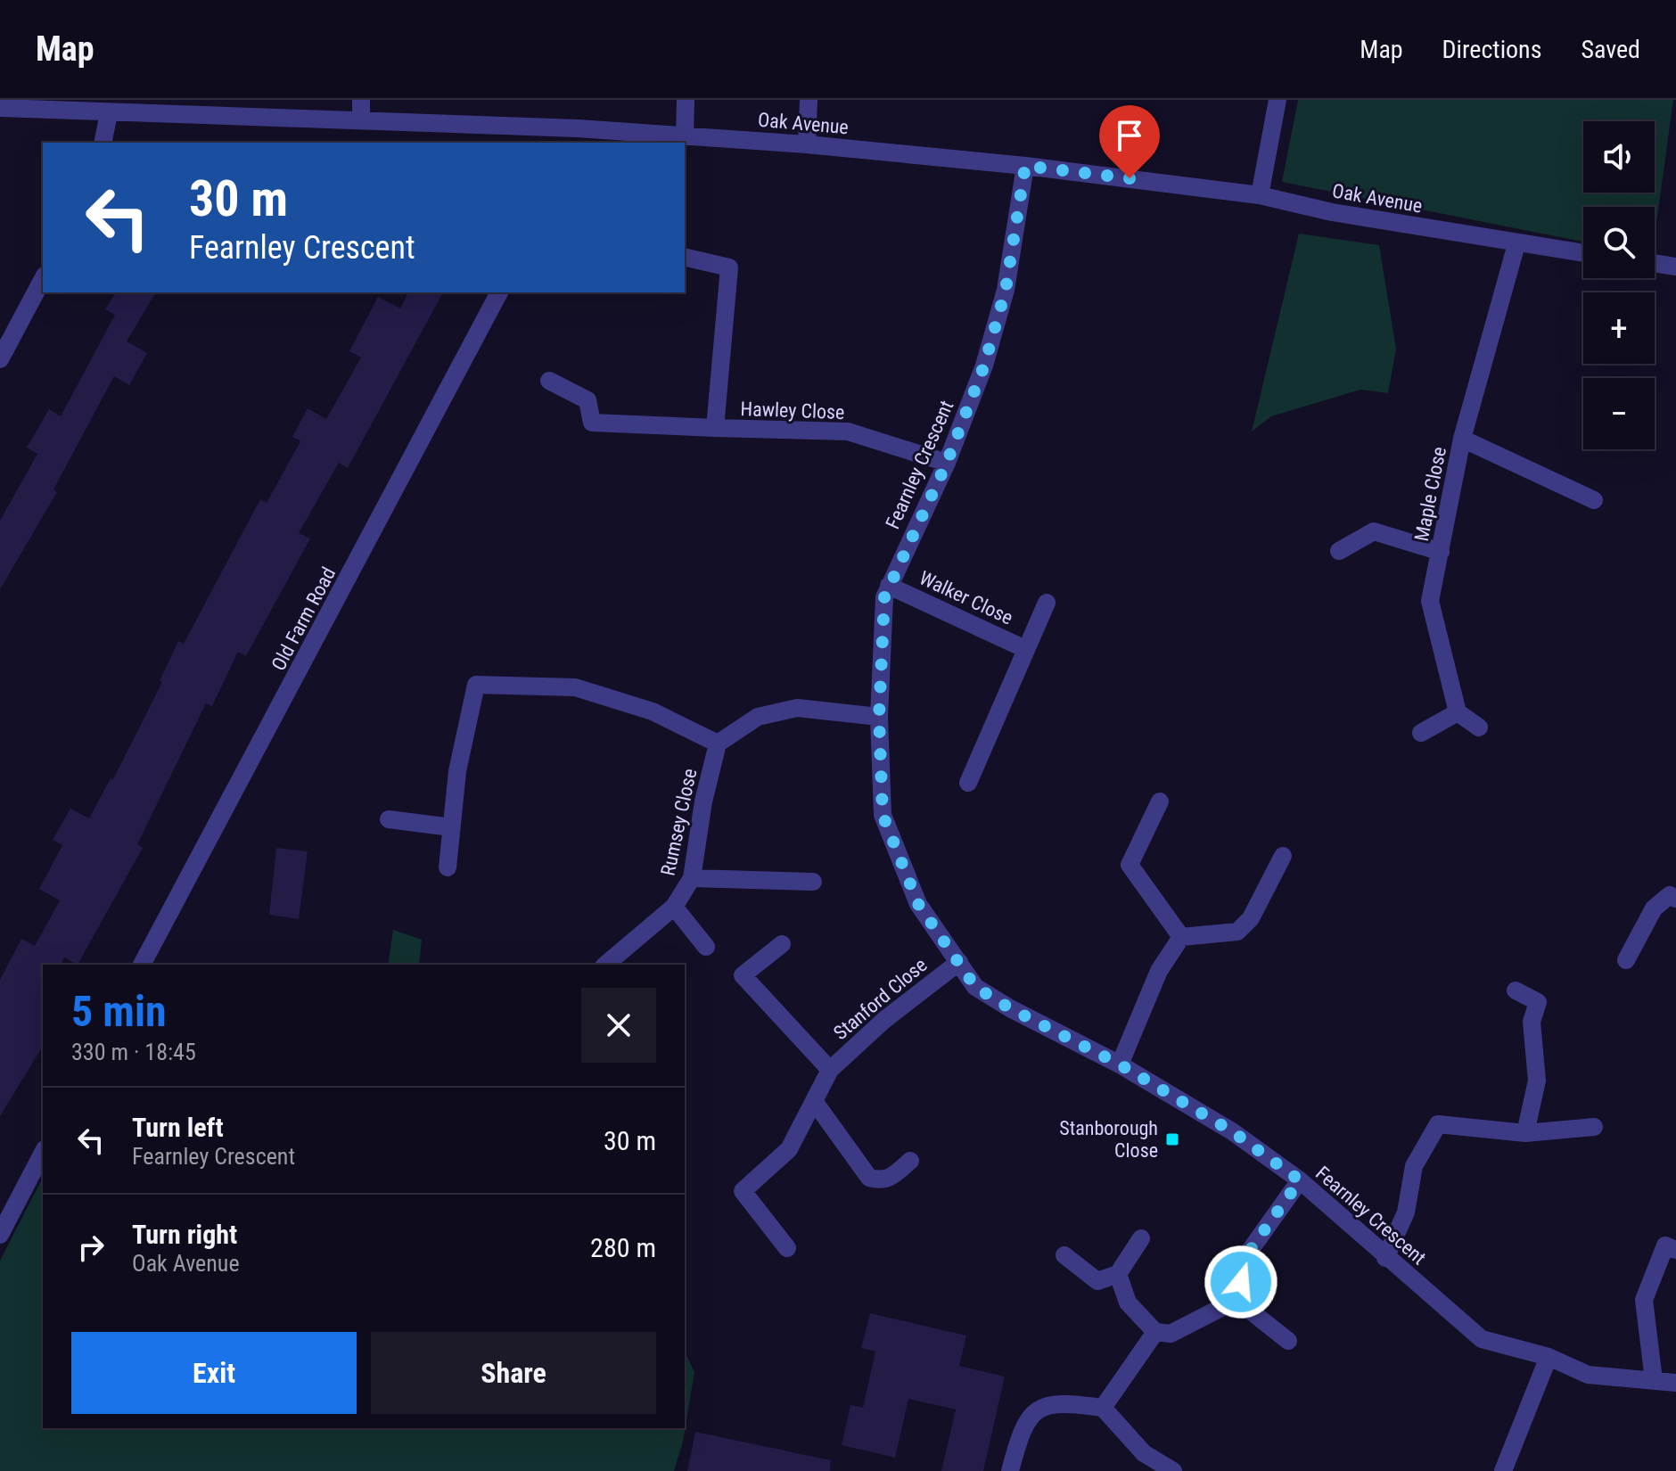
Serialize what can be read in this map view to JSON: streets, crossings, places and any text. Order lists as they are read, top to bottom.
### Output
{
  "streets": {
    "street": [
      "Oak Avenue",
      "Hawley Close",
      "Fearnley Crescent",
      "Maple Close",
      "Walker Close",
      "Old Farm Road",
      "Rumsey Close",
      "Stanford Close"
    ]
  },
  "crossings": [
    ["Oak Avenue", "Fearnley Crescent"],
    ["Oak Avenue", "Maple Close"],
    ["Hawley Close", "Fearnley Crescent"],
    ["Fearnley Crescent", "Walker Close"],
    ["Fearnley Crescent", "Stanford Close"]
  ],
  "places": {
    "transit": ["Stanborough Close"]
  },
  "page": {
    "header": "Map",
    "nav": ["Map", "Directions", "Saved"],
    "map_buttons": ["+", "−"],
    "turn": ["30 m", "Fearnley Crescent"],
    "heading": ["5 min", "330 m · 18:45"],
    "list": [
      {
        "name": "Turn left",
        "note": "Fearnley Crescent",
        "value": "30 m"
      },
      {
        "name": "Turn right",
        "note": "Oak Avenue",
        "value": "280 m"
      }
    ],
    "buttons": ["Exit", "Share"]
  }
}
